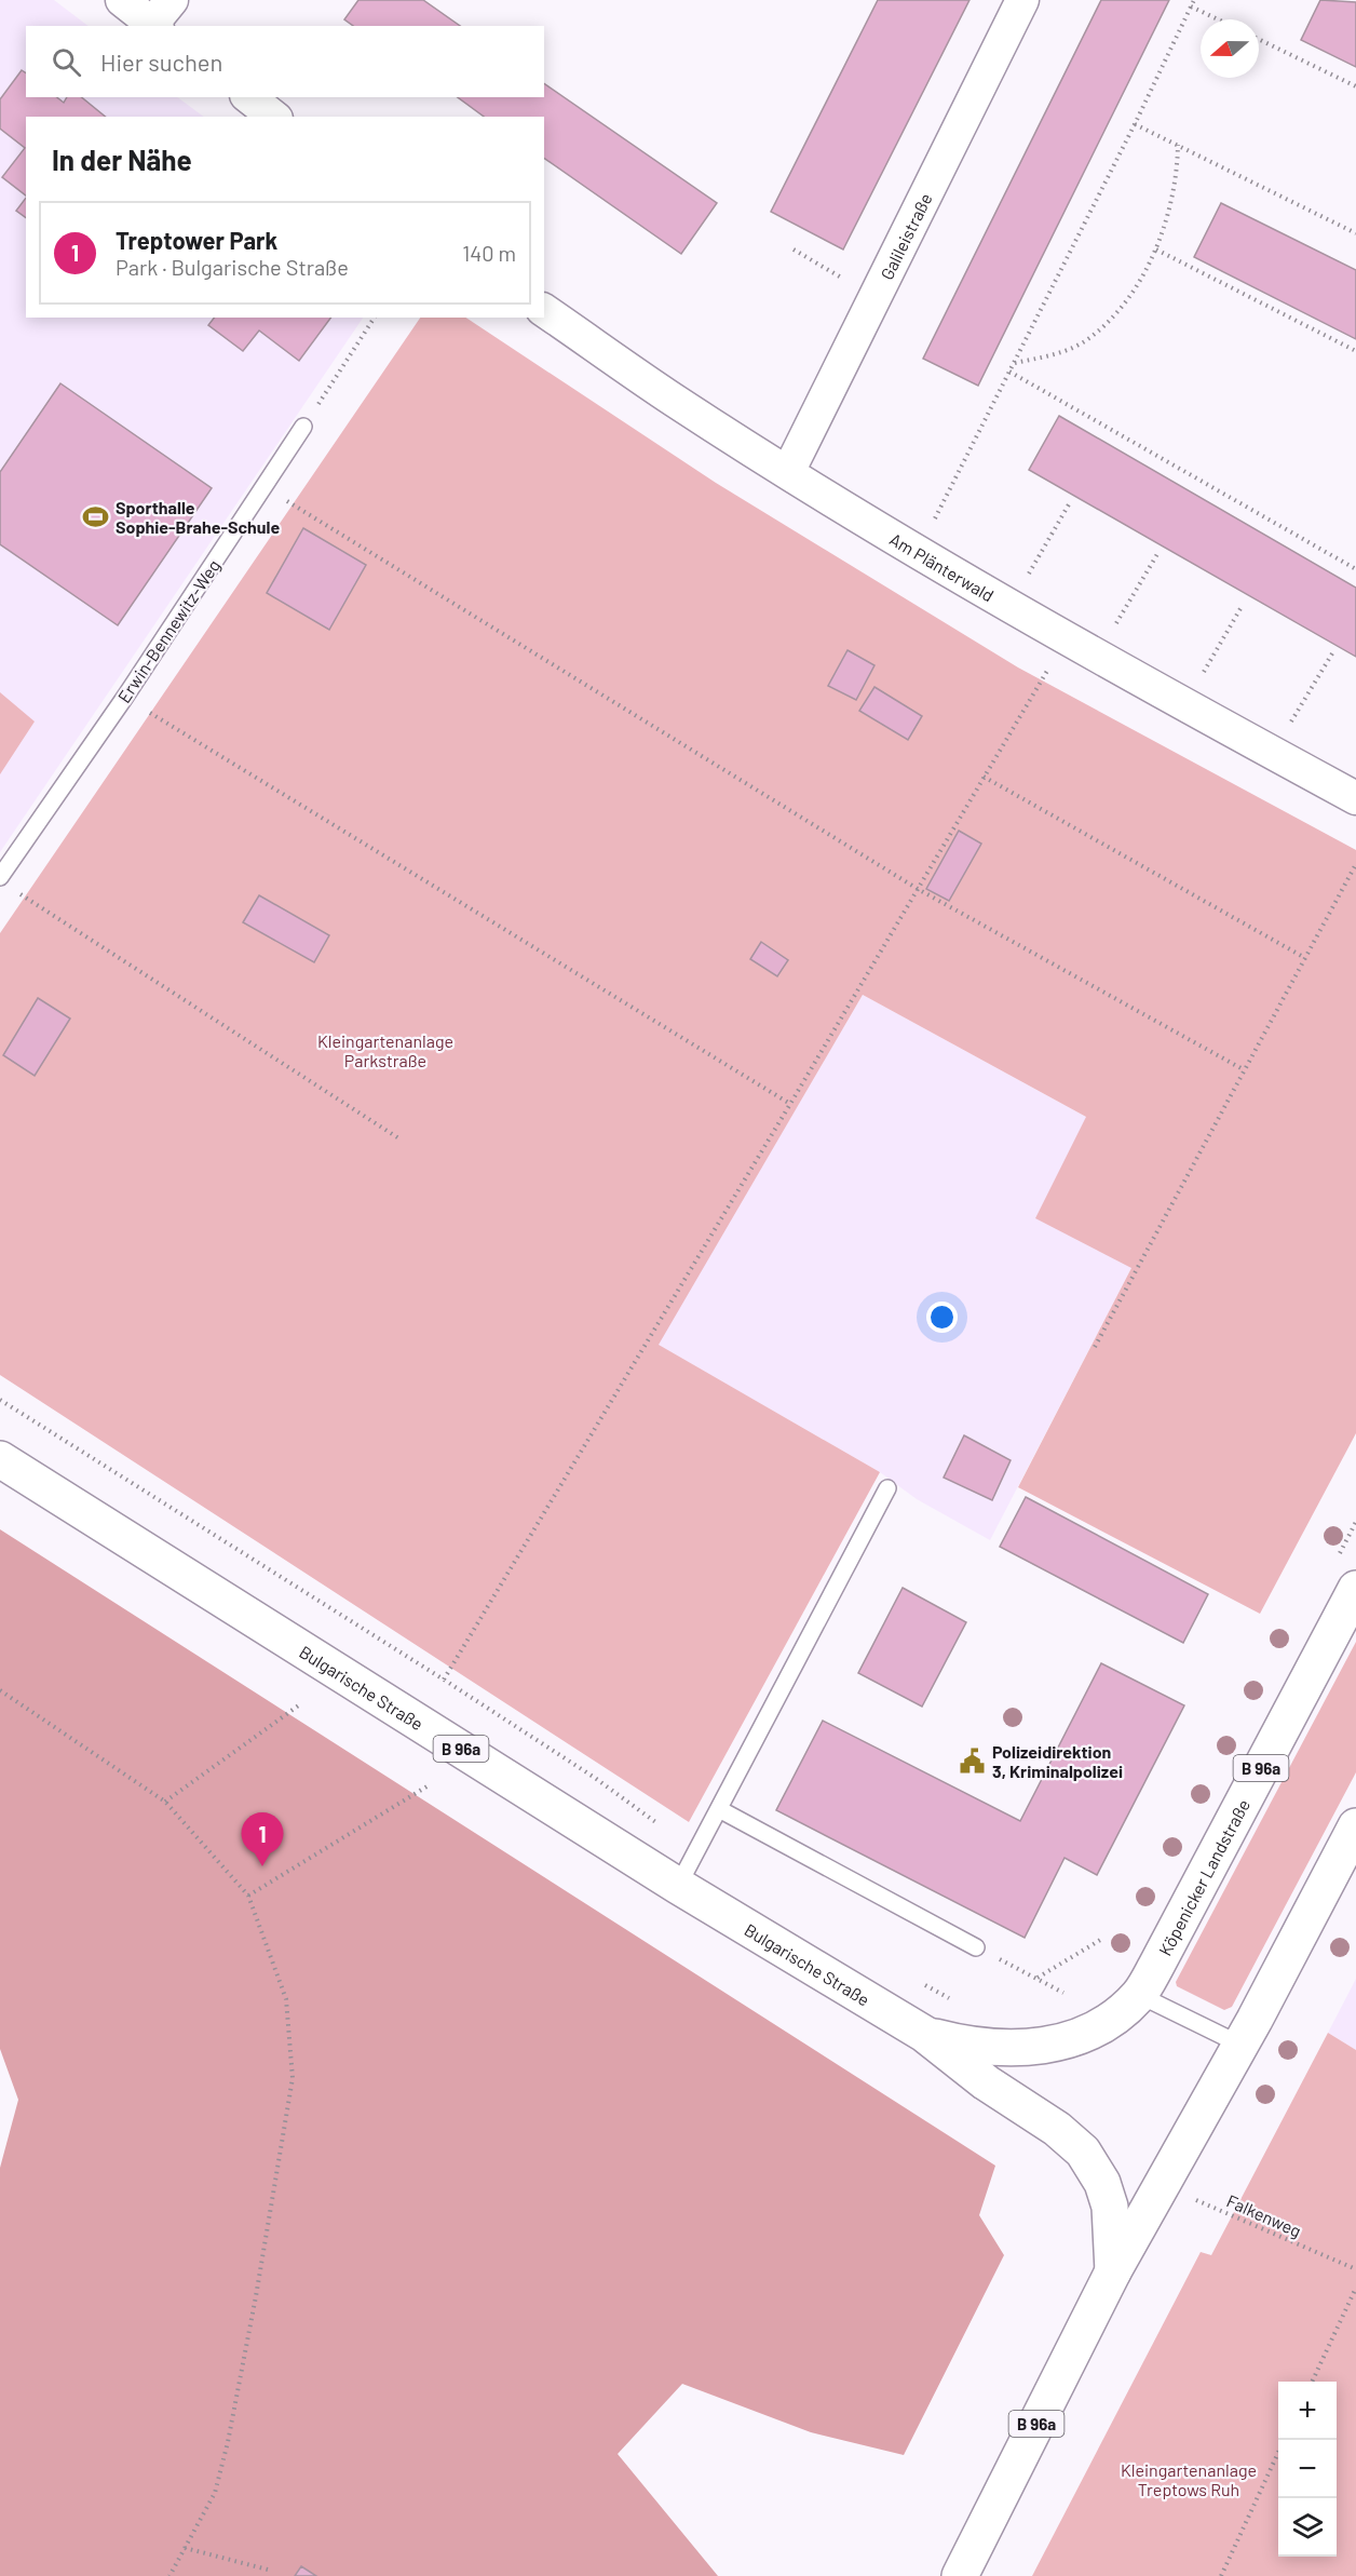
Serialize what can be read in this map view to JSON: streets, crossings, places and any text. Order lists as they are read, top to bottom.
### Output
{
  "streets": {
    "main road": ["Bulgarische Straße", "B 96a", "Köpenicker Landstraße"],
    "street": ["Galileistraße", "Am Plänterwald"],
    "lane": ["Erwin-Bennewitz-Weg"],
    "path": ["Falkenweg"]
  },
  "crossings": [
    ["Galileistraße", "Am Plänterwald"],
    ["Bulgarische Straße", "B 96a"],
    ["Bulgarische Straße", "Köpenicker Landstraße"],
    ["B 96a", "Falkenweg"]
  ],
  "parks": ["Kleingartenanlage Parkstraße", "Kleingartenanlage Treptows Ruh"],
  "places": {
    "sports": ["Sporthalle Sophie-Brahe-Schule"],
    "public building": ["Polizeidirektion 3, Kriminalpolizei"]
  },
  "north": "left",
  "page": {
    "search": "Hier suchen",
    "heading": "In der Nähe",
    "list": [
      {
        "mark": "1",
        "name": "Treptower Park",
        "note": "Park · Bulgarische Straße",
        "value": "140 m"
      }
    ],
    "pins": "1",
    "map_buttons": ["+", "−"]
  }
}
